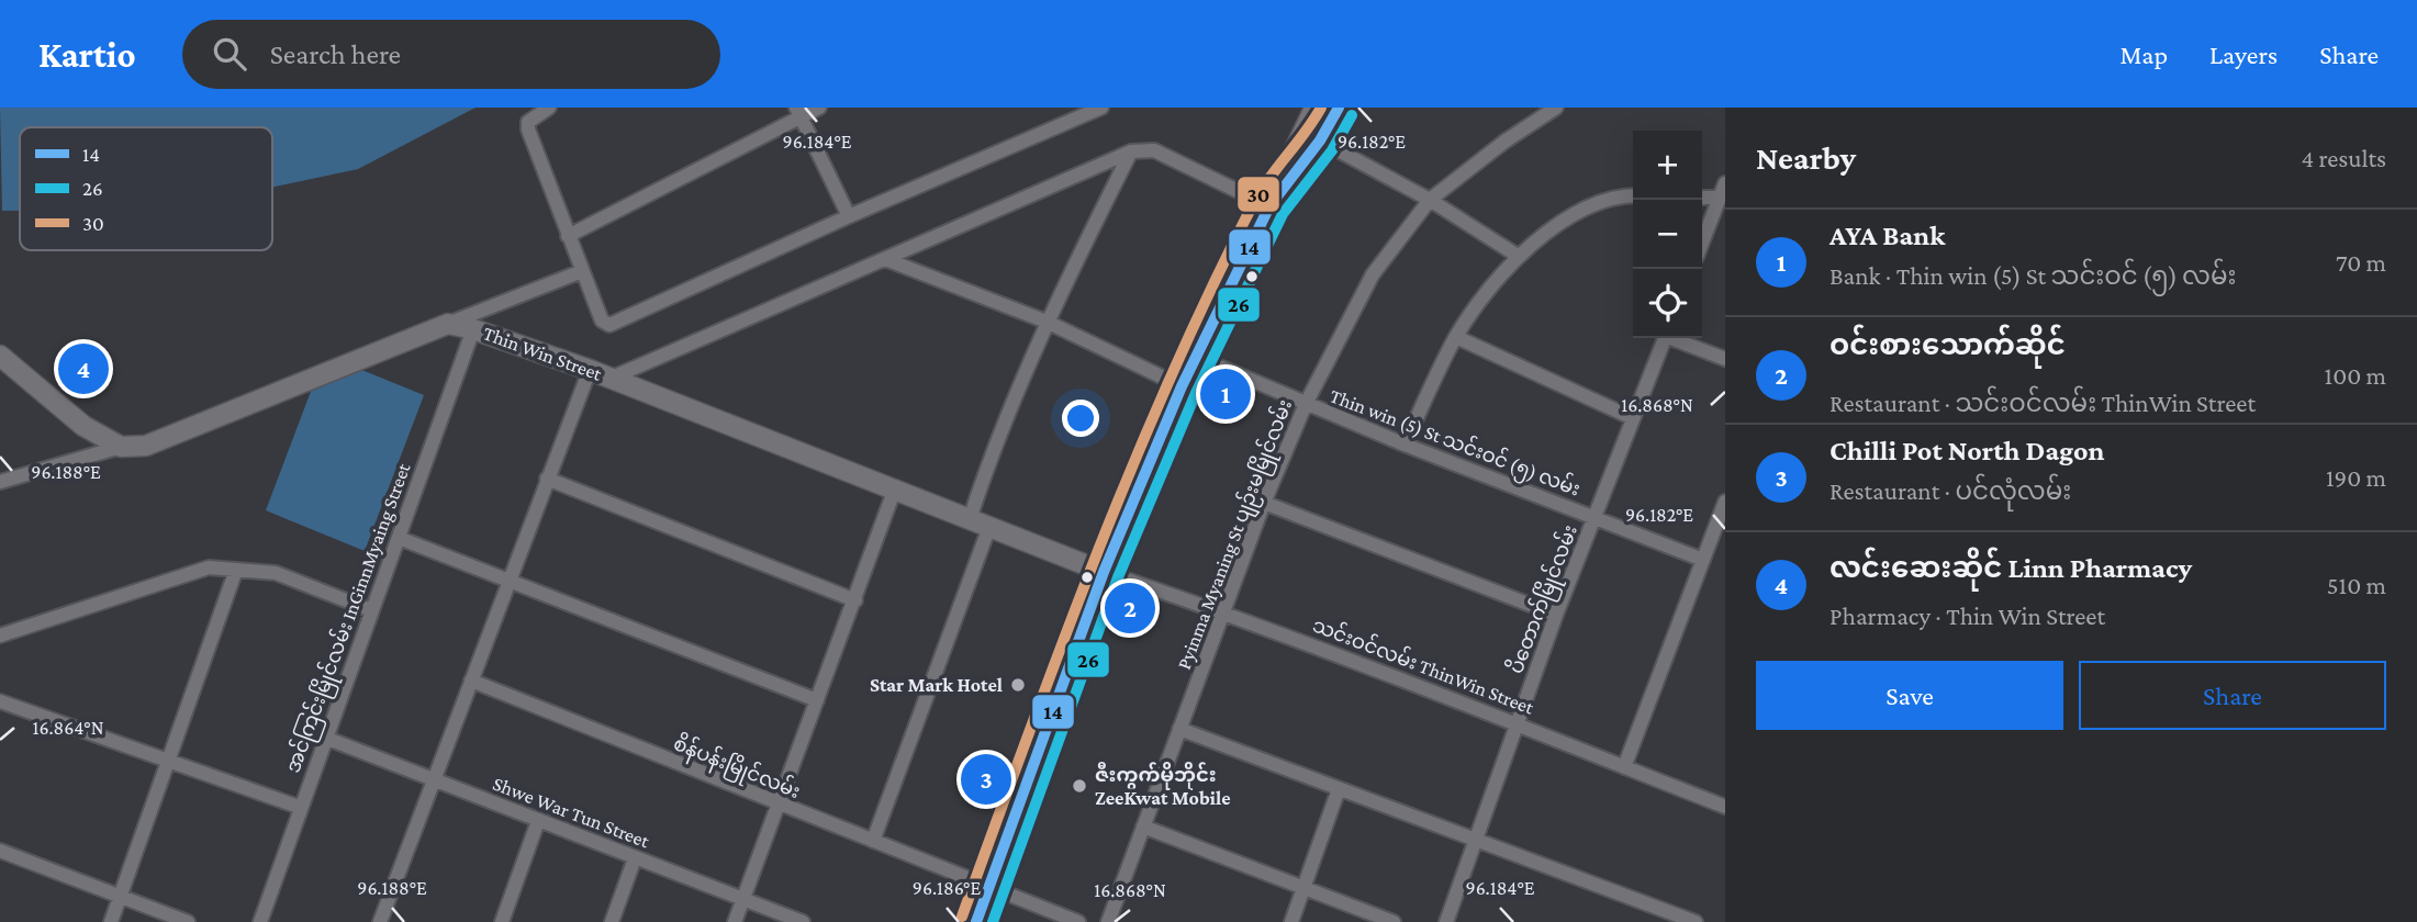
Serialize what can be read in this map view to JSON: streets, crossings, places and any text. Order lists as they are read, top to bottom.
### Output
{
  "streets": {
    "main road": ["Thin Win Street"],
    "street": [
      "Thin win (5) St သင်းဝင် (၅) လမ်း",
      "Pyinma Myaning St ပျဉ်းမမြိုင်လမ်း",
      "ပိတောက်မြိုင်လမ်း",
      "အင်ကြင်းမြိုင်လမ်း InGinnMyaing Street",
      "သင်းဝင်လမ်း ThinWin Street",
      "စိန်ပန်းမြိုင်လမ်း",
      "Shwe War Tun Street"
    ]
  },
  "crossings": [
    ["Thin Win Street", "အင်ကြင်းမြိုင်လမ်း InGinnMyaing Street"],
    ["Thin Win Street", "သင်းဝင်လမ်း ThinWin Street"],
    ["Thin win (5) St သင်းဝင် (၅) လမ်း", "Pyinma Myaning St ပျဉ်းမမြိုင်လမ်း"],
    ["Thin win (5) St သင်းဝင် (၅) လမ်း", "ပိတောက်မြိုင်လမ်း"],
    ["Pyinma Myaning St ပျဉ်းမမြိုင်လမ်း", "သင်းဝင်လမ်း ThinWin Street"],
    ["ပိတောက်မြိုင်လမ်း", "သင်းဝင်လမ်း ThinWin Street"],
    ["အင်ကြင်းမြိုင်လမ်း InGinnMyaing Street", "Shwe War Tun Street"]
  ],
  "places": ["Star Mark Hotel", "ဇီးကွက်မိုဘိုင်း ZeeKwat Mobile"],
  "lines": ["transit line 14", "transit line 30", "transit line 26"],
  "legend": ["14", "26", "30"],
  "page": {
    "header": "Kartio",
    "search": "Search here",
    "nav": ["Map", "Layers", "Share"],
    "heading": ["Nearby", "4 results"],
    "map_buttons": ["+", "−"],
    "list": [
      {
        "mark": "1",
        "name": "AYA Bank",
        "note": "Bank · Thin win (5) St သင်းဝင် (၅) လမ်း",
        "value": "70 m"
      },
      {
        "mark": "2",
        "name": "ဝင်းစားသောက်ဆိုင်",
        "note": "Restaurant · သင်းဝင်လမ်း ThinWin Street",
        "value": "100 m"
      },
      {
        "mark": "3",
        "name": "Chilli Pot North Dagon",
        "note": "Restaurant · ပင်လုံလမ်း",
        "value": "190 m"
      },
      {
        "mark": "4",
        "name": "လင်းဆေးဆိုင် Linn Pharmacy",
        "note": "Pharmacy · Thin Win Street",
        "value": "510 m"
      }
    ],
    "pins": [
      "4",
      "1",
      "2",
      "3"
    ],
    "buttons": ["Save", "Share"]
  },
  "coordinates": [
    "96.184°E",
    "96.182°E",
    "16.868°N",
    "96.188°E",
    "16.864°N",
    "96.186°E"
  ]
}
